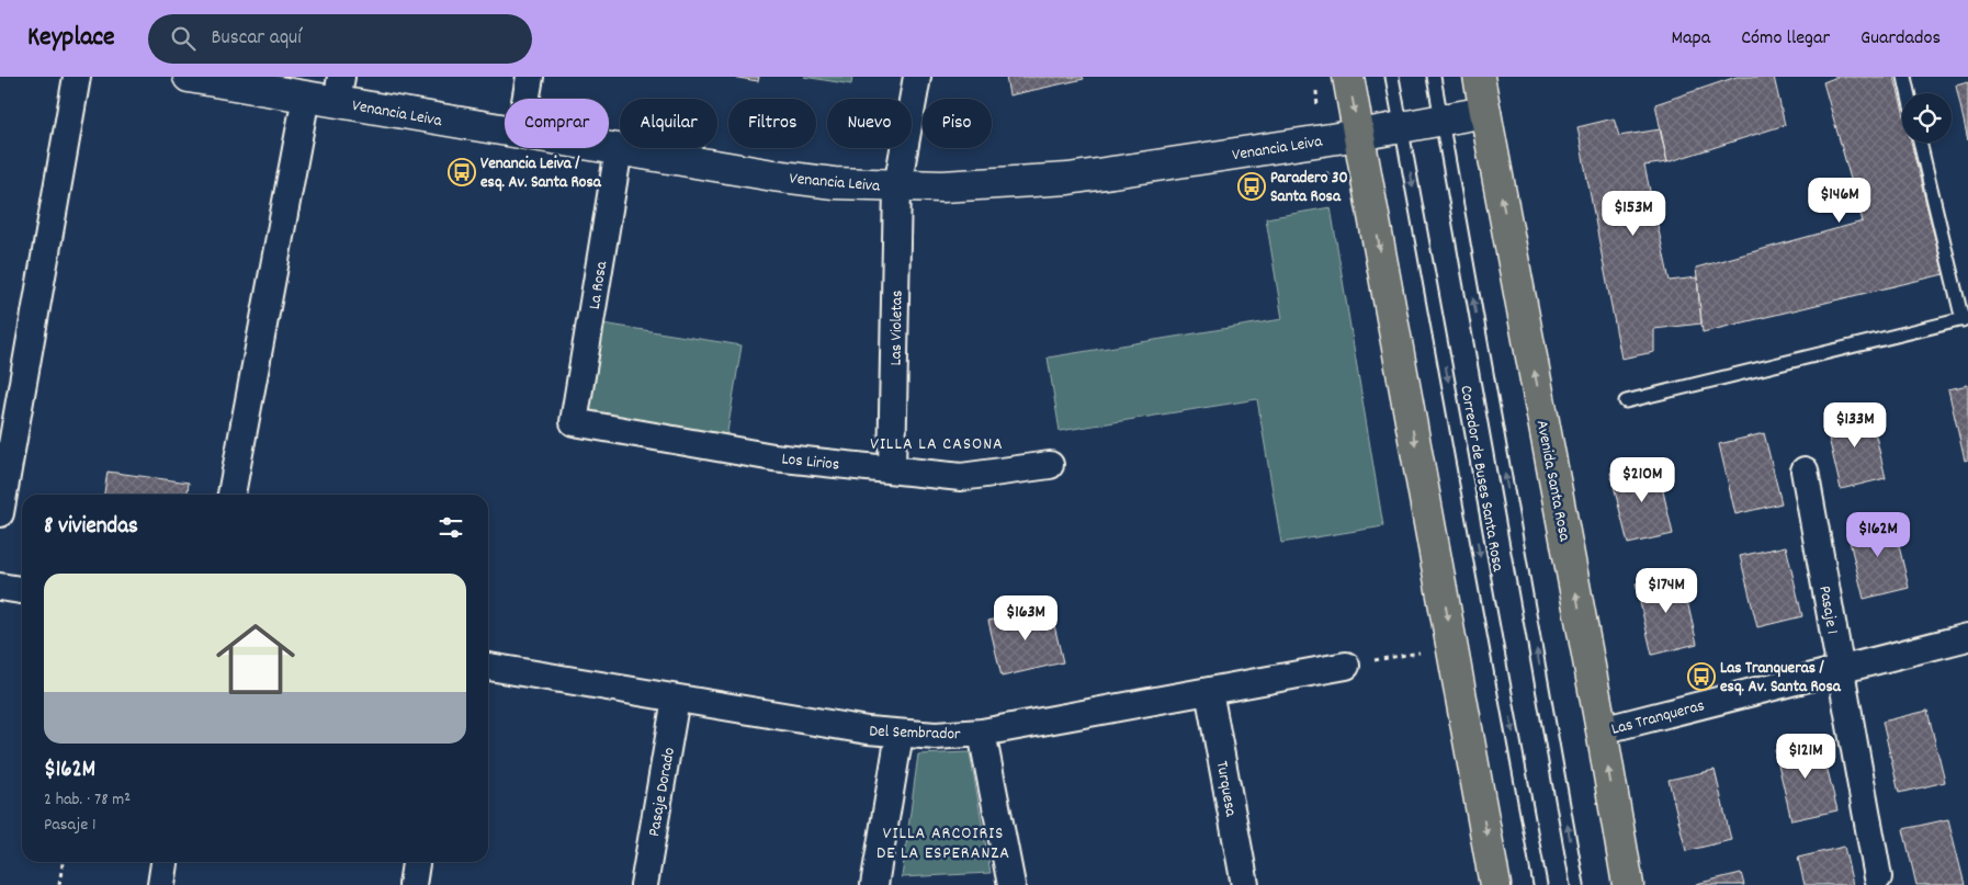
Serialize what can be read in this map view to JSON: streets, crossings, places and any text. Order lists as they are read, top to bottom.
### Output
{
  "streets": {
    "main road": ["Avenida Santa Rosa"],
    "street": [
      "Venancia Leiva",
      "La Rosa",
      "Las Violetas",
      "Los Lirios",
      "Pasaje 1",
      "Las Tranqueras",
      "Del Sembrador",
      "Turquesa",
      "Pasaje Dorado"
    ],
    "lane": ["Corredor de Buses Santa Rosa"]
  },
  "crossings": [
    ["Venancia Leiva", "La Rosa"],
    ["Venancia Leiva", "Las Violetas"],
    ["Venancia Leiva", "Corredor de Buses Santa Rosa"],
    ["Venancia Leiva", "Avenida Santa Rosa"],
    ["La Rosa", "Los Lirios"],
    ["Las Violetas", "Los Lirios"],
    ["Avenida Santa Rosa", "Las Tranqueras"],
    ["Pasaje 1", "Las Tranqueras"],
    ["Del Sembrador", "Turquesa"],
    ["Del Sembrador", "Pasaje Dorado"]
  ],
  "districts": ["VILLA LA CASONA", "VILLA ARCOIRIS DE LA ESPERANZA"],
  "places": {
    "bus stop": ["Venancia Leiva / esq. Av. Santa Rosa", "Paradero 30 Santa Rosa", "Las Tranqueras / esq. Av. Santa Rosa"]
  },
  "page": {
    "header": "Keyplace",
    "search": "Buscar aquí",
    "nav": ["Mapa", "Cómo llegar", "Guardados"],
    "chip": [
      "Comprar",
      "Alquilar",
      "Filtros",
      "Nuevo",
      "Piso"
    ],
    "price": [
      "$146M",
      "$153M",
      "$133M",
      "$210M",
      "$162M",
      "$174M",
      "$163M",
      "$121M"
    ],
    "heading": "8 viviendas",
    "list": [
      {
        "name": "$162M",
        "note": "2 hab. · 78 m² · Pasaje 1"
      }
    ]
  }
}
